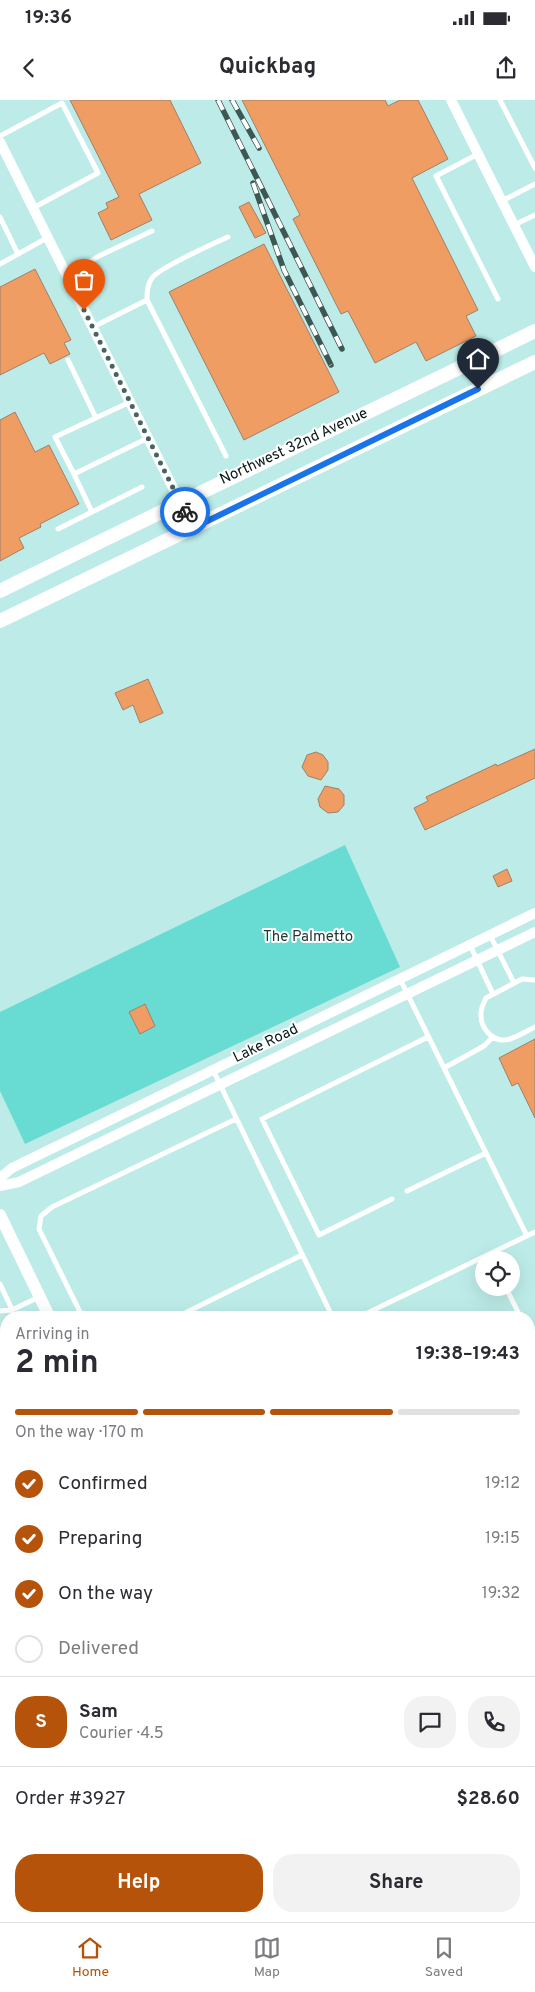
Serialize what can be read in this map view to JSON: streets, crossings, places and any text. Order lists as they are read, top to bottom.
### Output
{
  "streets": {
    "main road": ["Northwest 32nd Avenue"],
    "street": ["Lake Road"]
  },
  "parks": ["The Palmetto"],
  "page": {
    "status": "19:36",
    "header": "Quickbag",
    "heading": ["2 min", "Arriving in", "19:38–19:43"],
    "panel": [
      "Sam",
      "Courier · 4.5",
      "Order #3927",
      "$28.60"
    ],
    "bar": "On the way · 170 m",
    "list": [
      ["Confirmed", "19:12"],
      ["Preparing", "19:15"],
      ["On the way", "19:32"],
      "Delivered"
    ],
    "round": "S",
    "buttons": ["Help", "Share"],
    "tabs": ["Home", "Map", "Saved"]
  }
}
